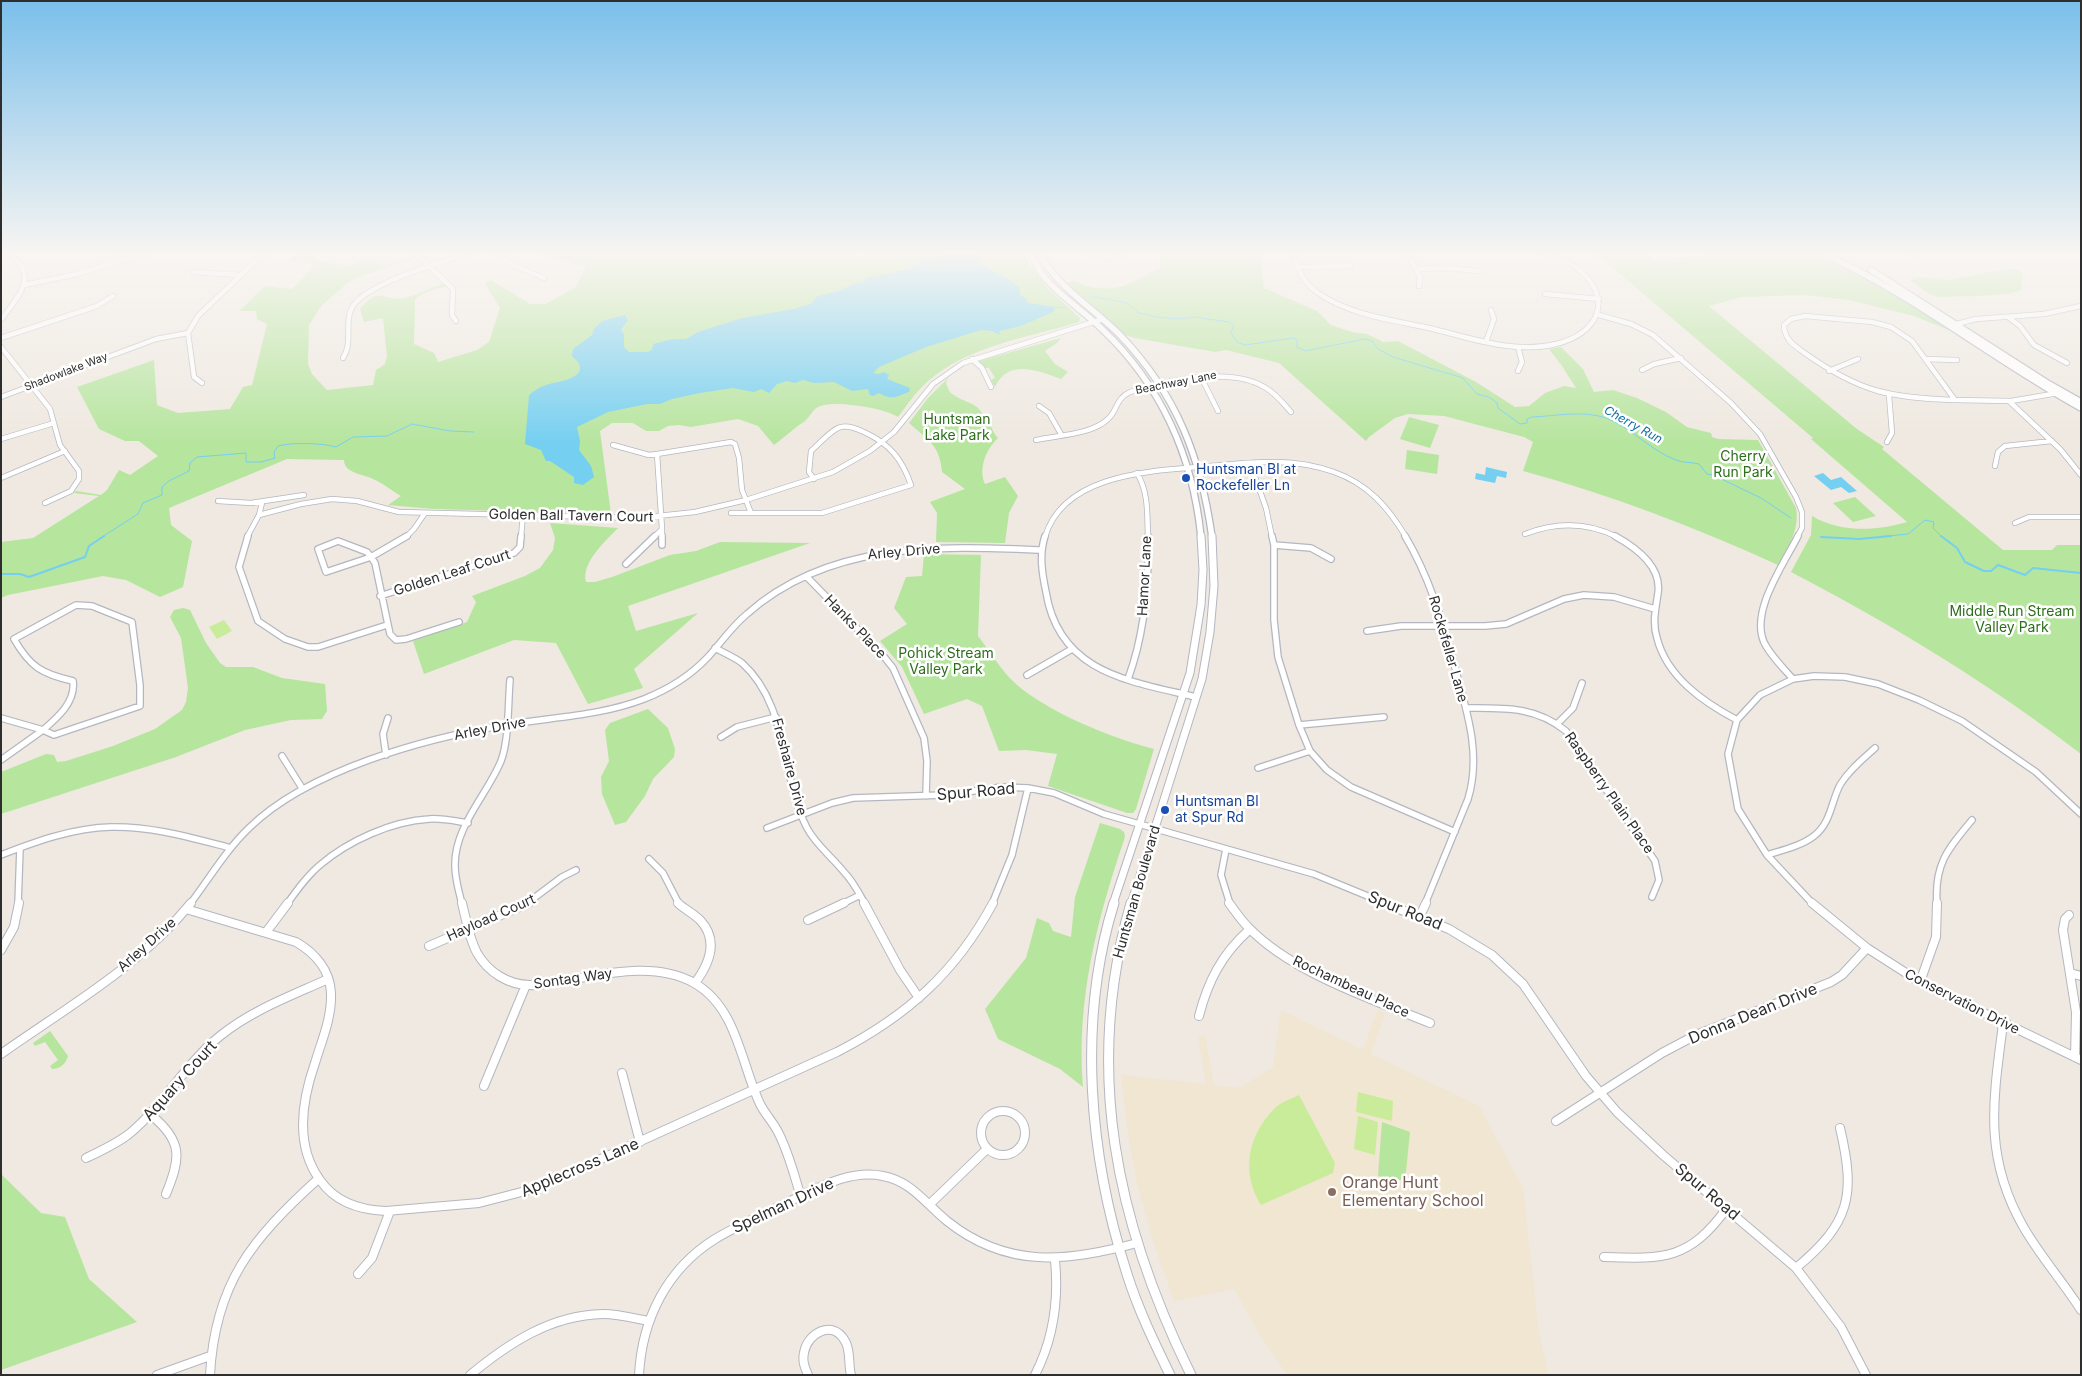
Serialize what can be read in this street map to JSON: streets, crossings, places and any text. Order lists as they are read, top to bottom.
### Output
{
  "streets": {
    "street": [
      "Shadowlake Way",
      "Beachway Lane",
      "Golden Ball Tavern Court",
      "Arley Drive",
      "Golden Leaf Court",
      "Hamor Lane",
      "Hanks Place",
      "Rockefeller Lane",
      "Freshaire Drive",
      "Spur Road",
      "Raspberry Plain Place",
      "Huntsman Boulevard",
      "Hayload Court",
      "Sontag Way",
      "Rochambeau Place",
      "Conservation Drive",
      "Donna Dean Drive",
      "Aquary Court",
      "Applecross Lane",
      "Spelman Drive"
    ]
  },
  "crossings": [
    ["Beachway Lane", "Huntsman Boulevard"],
    ["Golden Ball Tavern Court", "Golden Leaf Court"],
    ["Golden Ball Tavern Court", "Huntsman Boulevard"],
    ["Arley Drive", "Hanks Place"],
    ["Arley Drive", "Rockefeller Lane"],
    ["Arley Drive", "Freshaire Drive"],
    ["Arley Drive", "Sontag Way"],
    ["Arley Drive", "Applecross Lane"],
    ["Hamor Lane", "Rockefeller Lane"],
    ["Hanks Place", "Spur Road"],
    ["Rockefeller Lane", "Spur Road"],
    ["Rockefeller Lane", "Raspberry Plain Place"],
    ["Rockefeller Lane", "Huntsman Boulevard"],
    ["Freshaire Drive", "Spur Road"],
    ["Freshaire Drive", "Applecross Lane"],
    ["Spur Road", "Huntsman Boulevard"],
    ["Spur Road", "Rochambeau Place"],
    ["Spur Road", "Donna Dean Drive"],
    ["Spur Road", "Applecross Lane"],
    ["Huntsman Boulevard", "Spelman Drive"],
    ["Hayload Court", "Sontag Way"],
    ["Sontag Way", "Applecross Lane"],
    ["Sontag Way", "Spelman Drive"],
    ["Conservation Drive", "Donna Dean Drive"],
    ["Aquary Court", "Applecross Lane"]
  ],
  "water": ["Cherry Run"],
  "parks": [
    "Huntsman Lake Park",
    "Cherry Run Park",
    "Middle Run Stream Valley Park",
    "Pohick Stream Valley Park"
  ],
  "places": ["Huntsman Bl at Rockefeller Ln", "Huntsman Bl at Spur Rd", "Orange Hunt Elementary School"]
}
